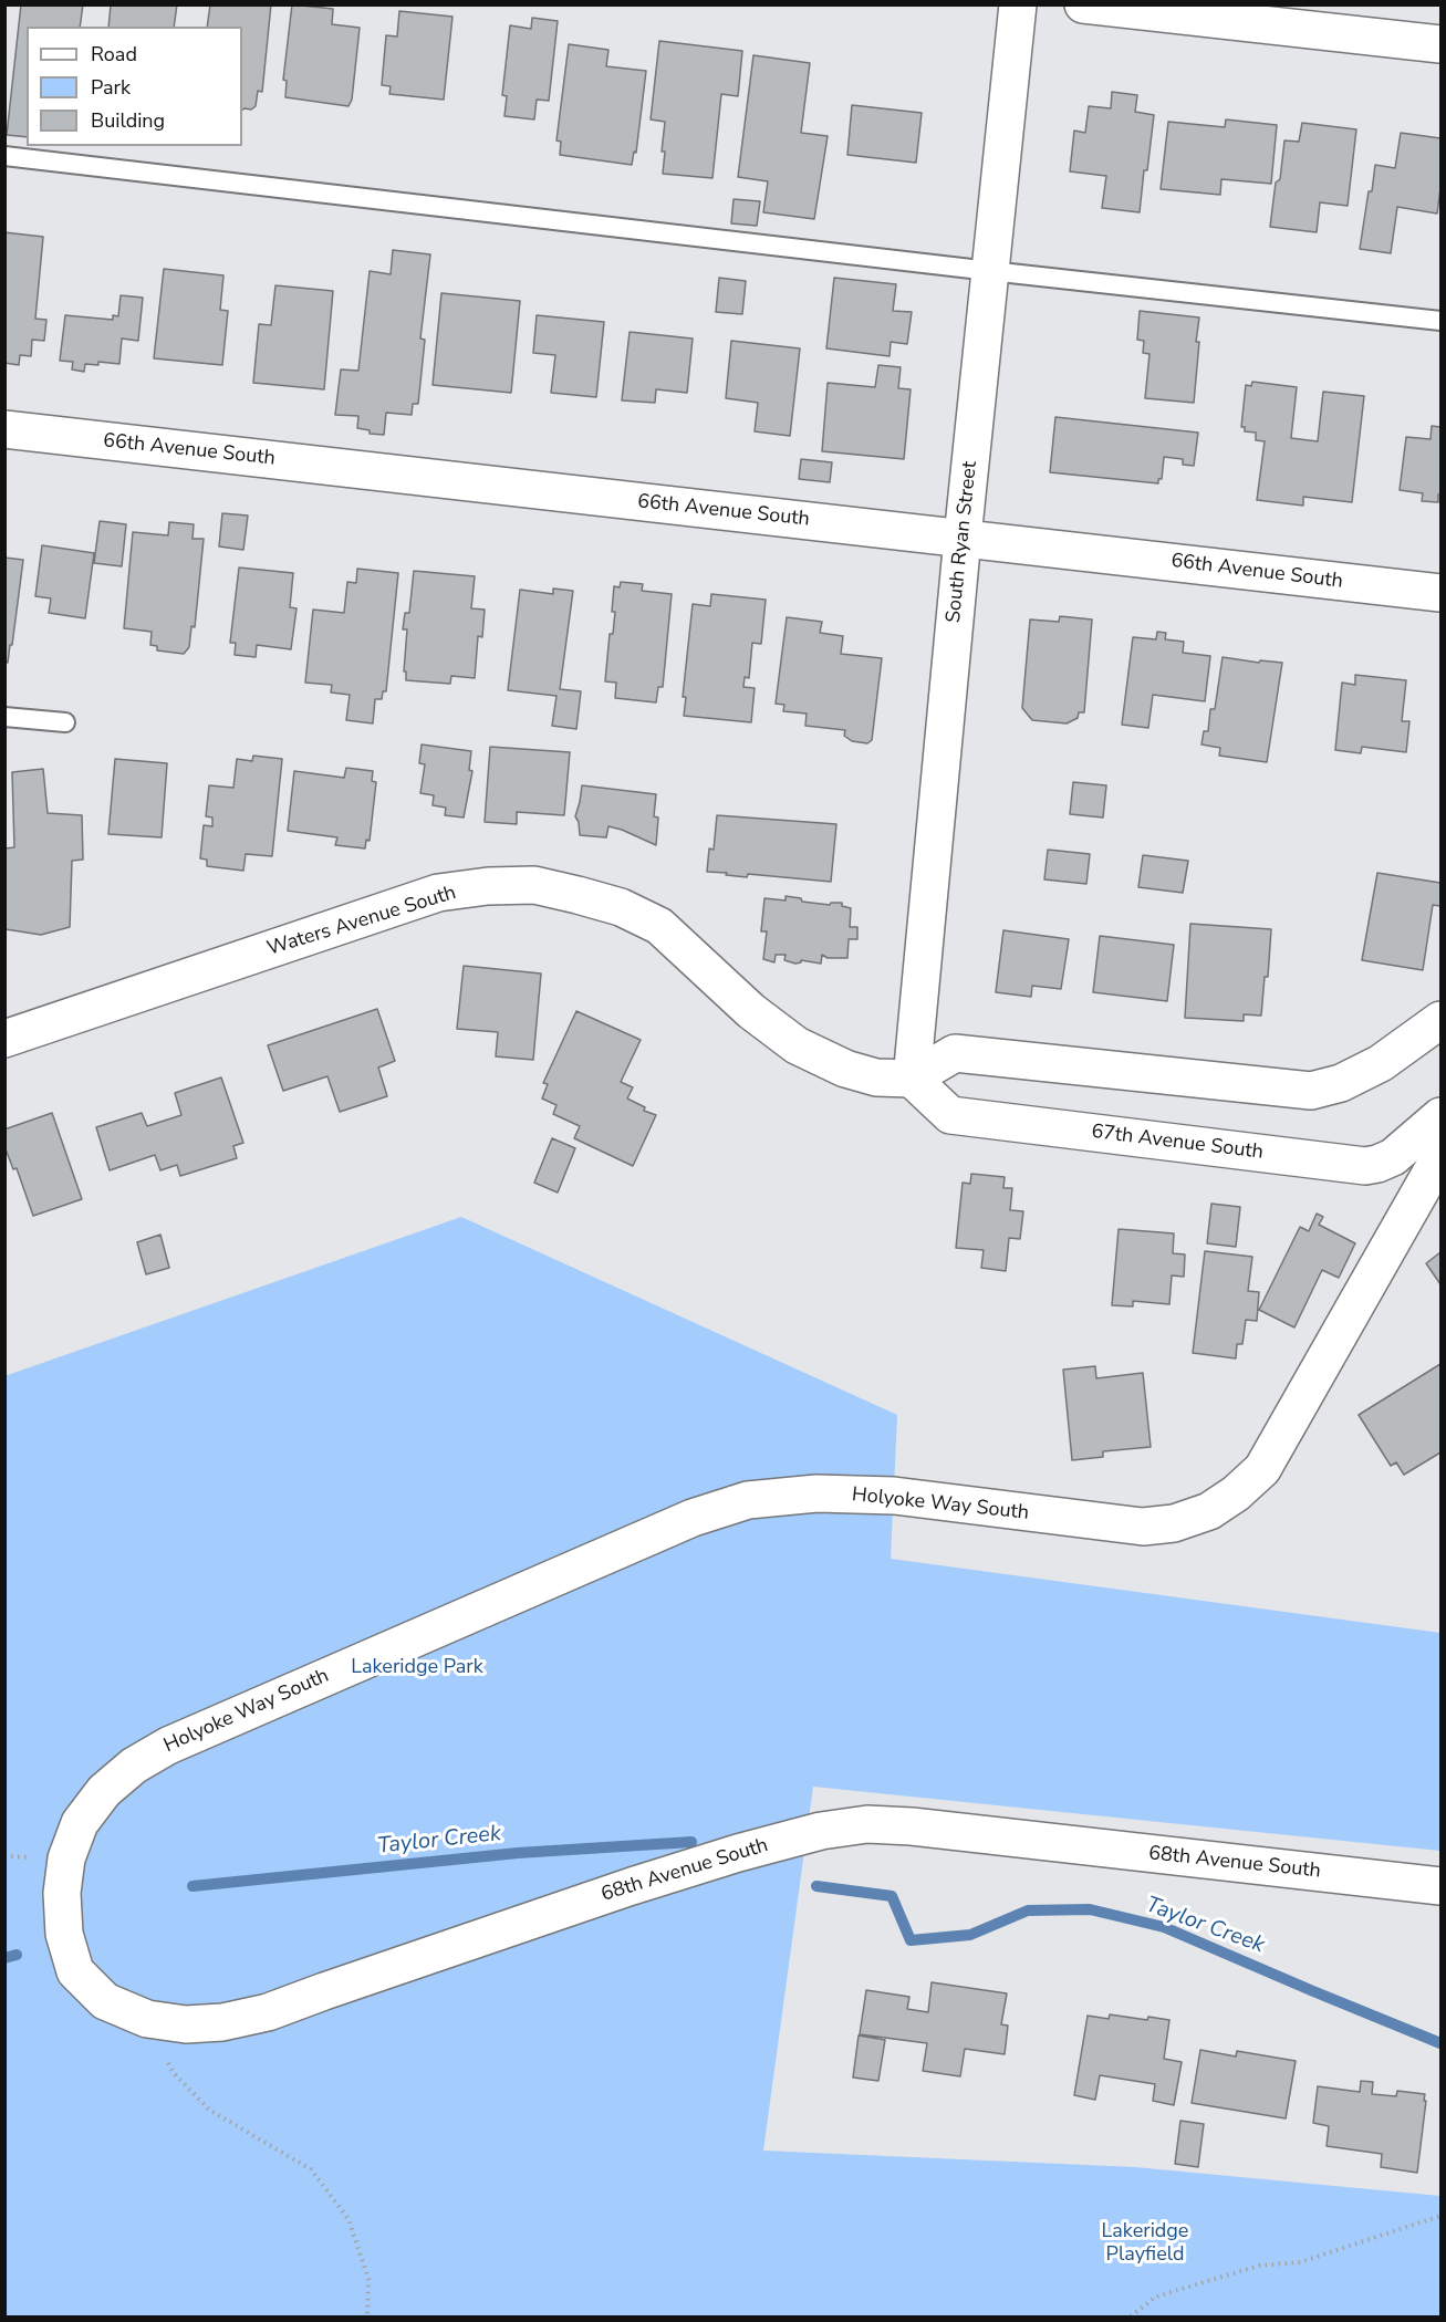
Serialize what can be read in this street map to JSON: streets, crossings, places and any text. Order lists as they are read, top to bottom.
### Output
{
  "streets": {
    "street": [
      "66th Avenue South",
      "South Ryan Street",
      "Waters Avenue South",
      "67th Avenue South",
      "Holyoke Way South",
      "68th Avenue South"
    ]
  },
  "crossings": [
    ["66th Avenue South", "South Ryan Street"],
    ["South Ryan Street", "Waters Avenue South"],
    ["South Ryan Street", "67th Avenue South"],
    ["Waters Avenue South", "67th Avenue South"],
    ["Holyoke Way South", "68th Avenue South"]
  ],
  "water": ["Taylor Creek"],
  "parks": ["Lakeridge Park", "Lakeridge Playfield"],
  "legend": ["Road", "Park", "Building"]
}
